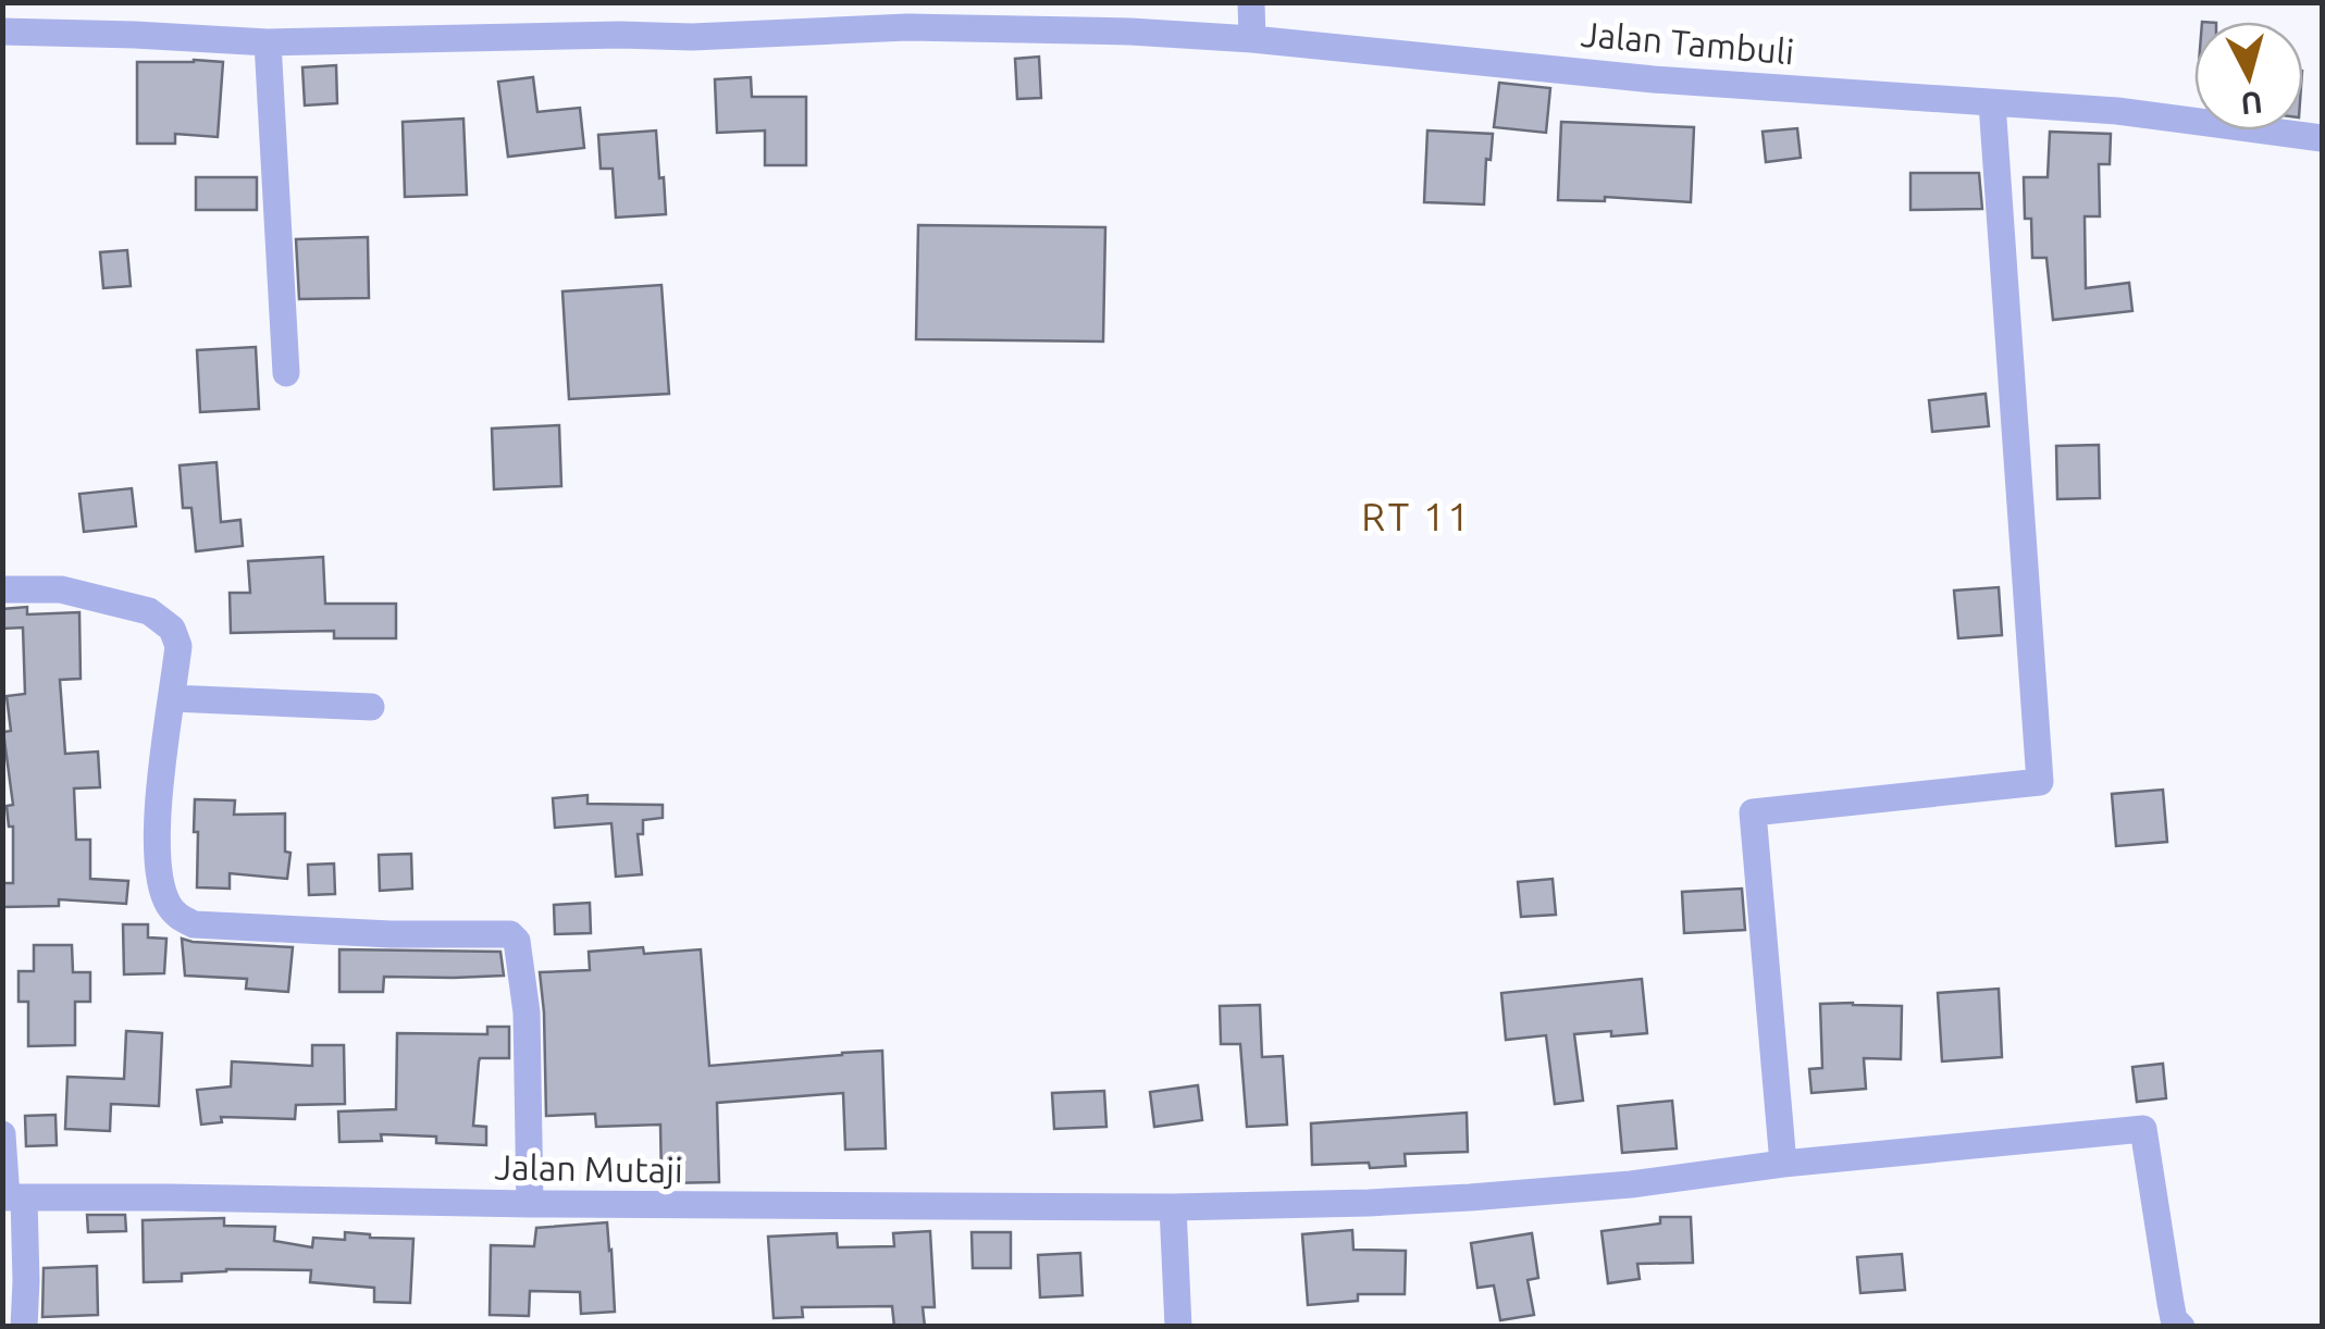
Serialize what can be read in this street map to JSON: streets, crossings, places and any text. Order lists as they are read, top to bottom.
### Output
{
  "streets": {
    "street": ["Jalan Tambuli", "Jalan Mutaji"]
  },
  "districts": ["RT 11"],
  "north": "bottom"
}
